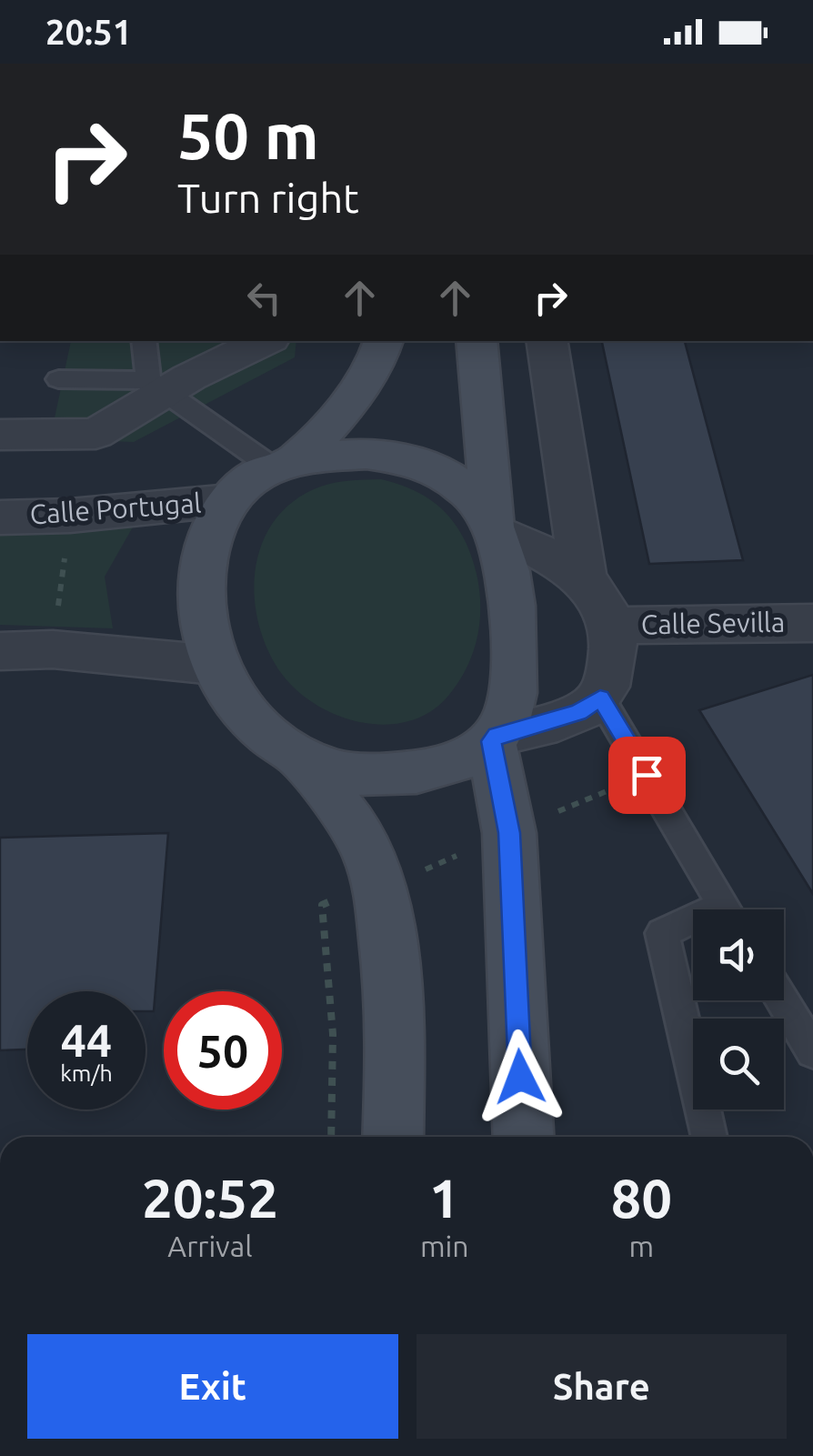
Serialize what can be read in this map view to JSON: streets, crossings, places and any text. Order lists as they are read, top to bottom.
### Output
{
  "streets": {
    "street": ["Calle Portugal", "Calle Sevilla"]
  },
  "page": {
    "status": "20:51",
    "turn": ["50 m", "Turn right"],
    "speed": "44 km/h",
    "limit": "50",
    "eta": [
      "20:52",
      "Arrival",
      "1",
      "min",
      "80",
      "m"
    ],
    "buttons": ["Exit", "Share"]
  }
}
